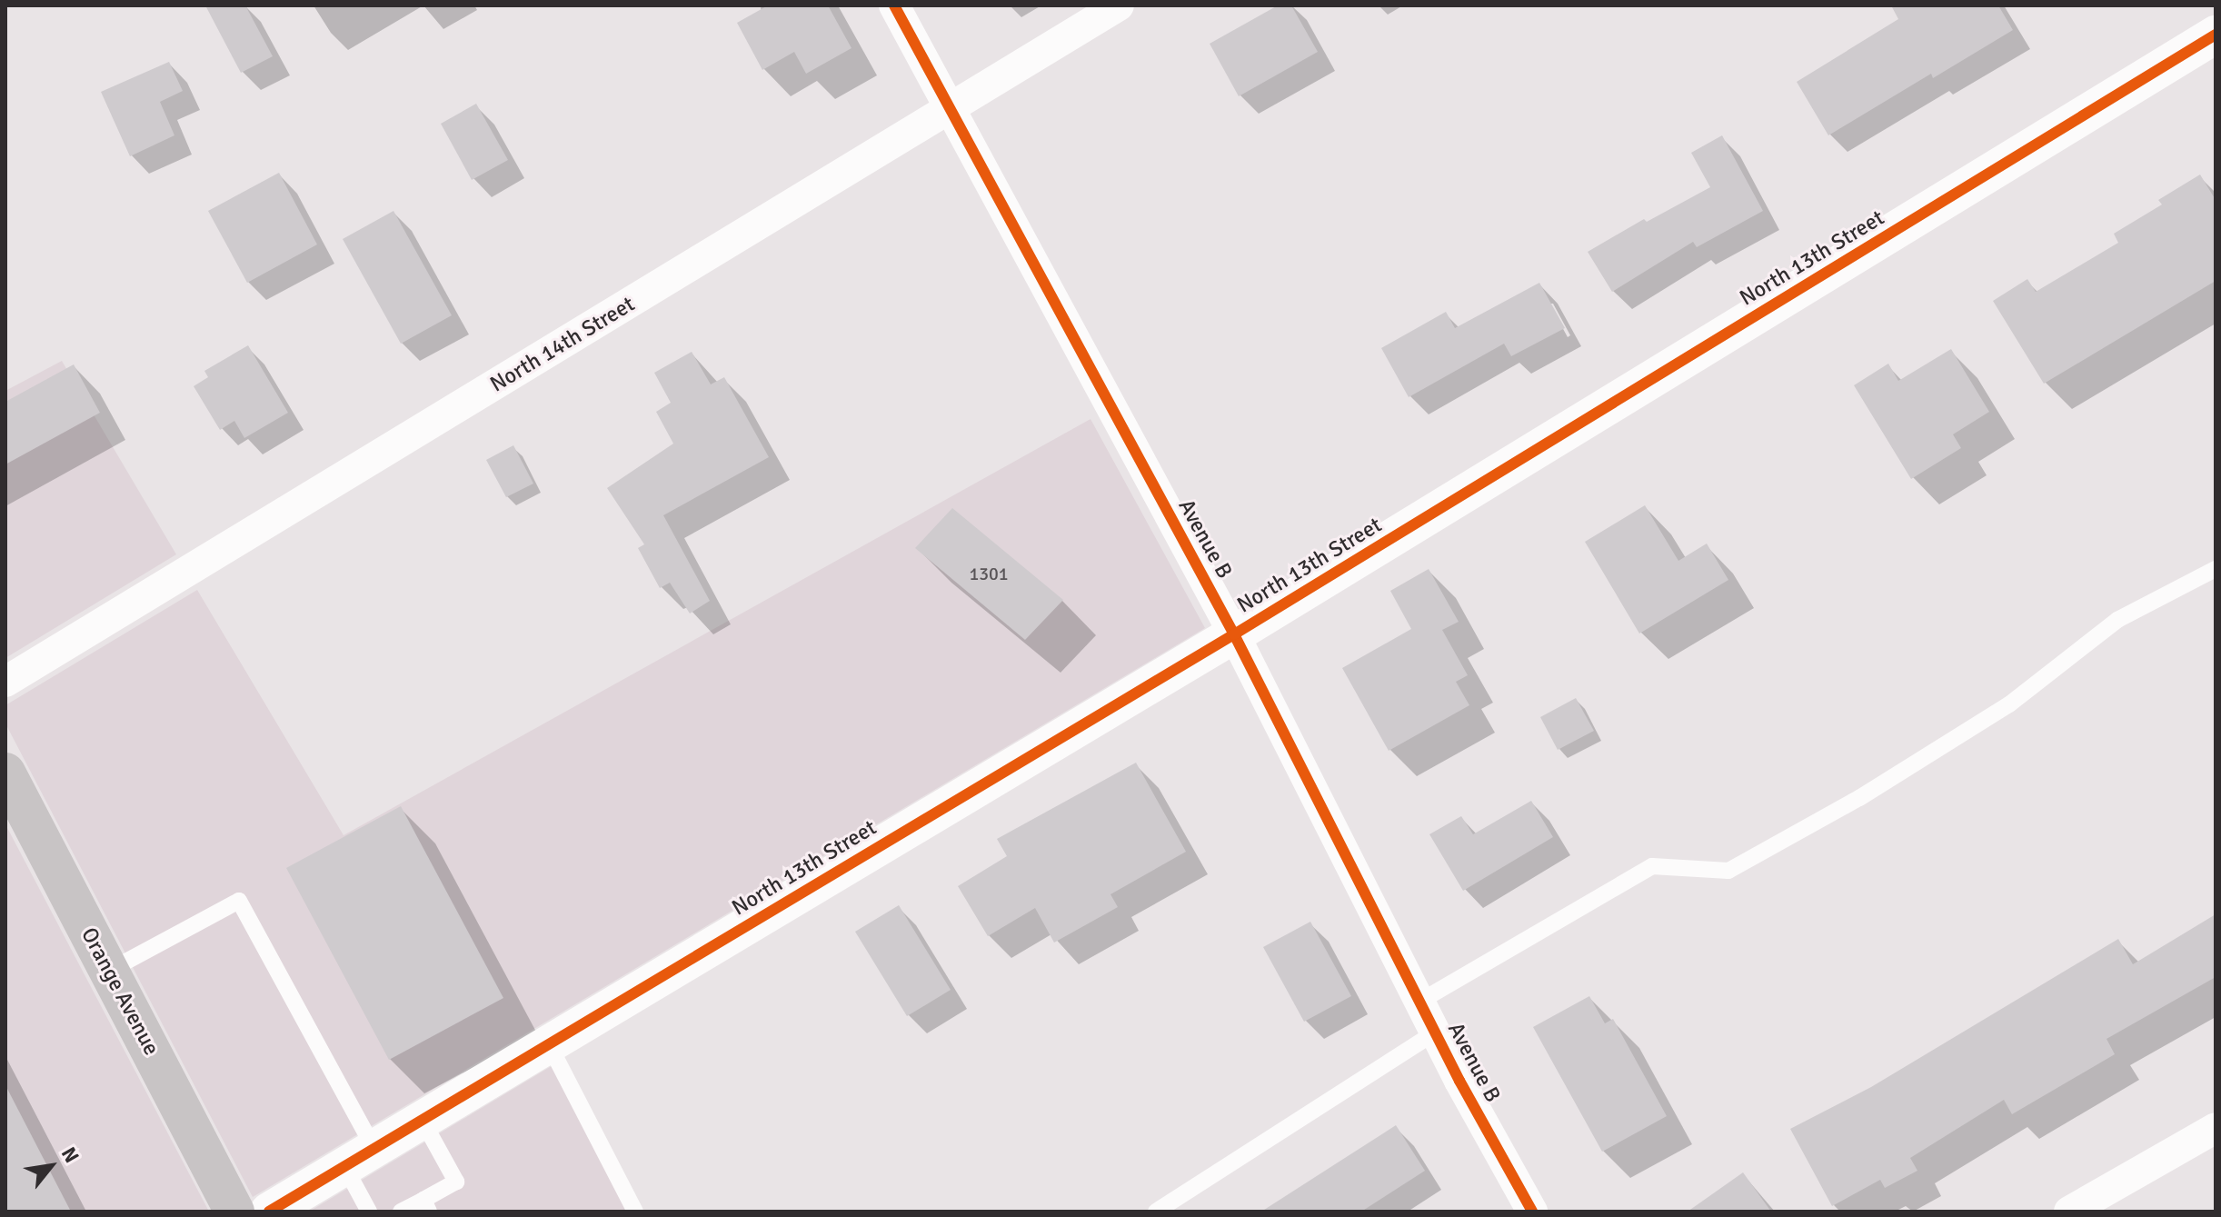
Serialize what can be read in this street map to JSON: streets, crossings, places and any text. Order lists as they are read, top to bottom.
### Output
{
  "streets": {
    "main road": ["Orange Avenue"],
    "street": ["North 13th Street", "North 14th Street", "Avenue B"]
  },
  "crossings": [
    ["North 13th Street", "Avenue B"],
    ["North 14th Street", "Avenue B"]
  ],
  "house_numbers": ["1301"],
  "north": "top right"
}
